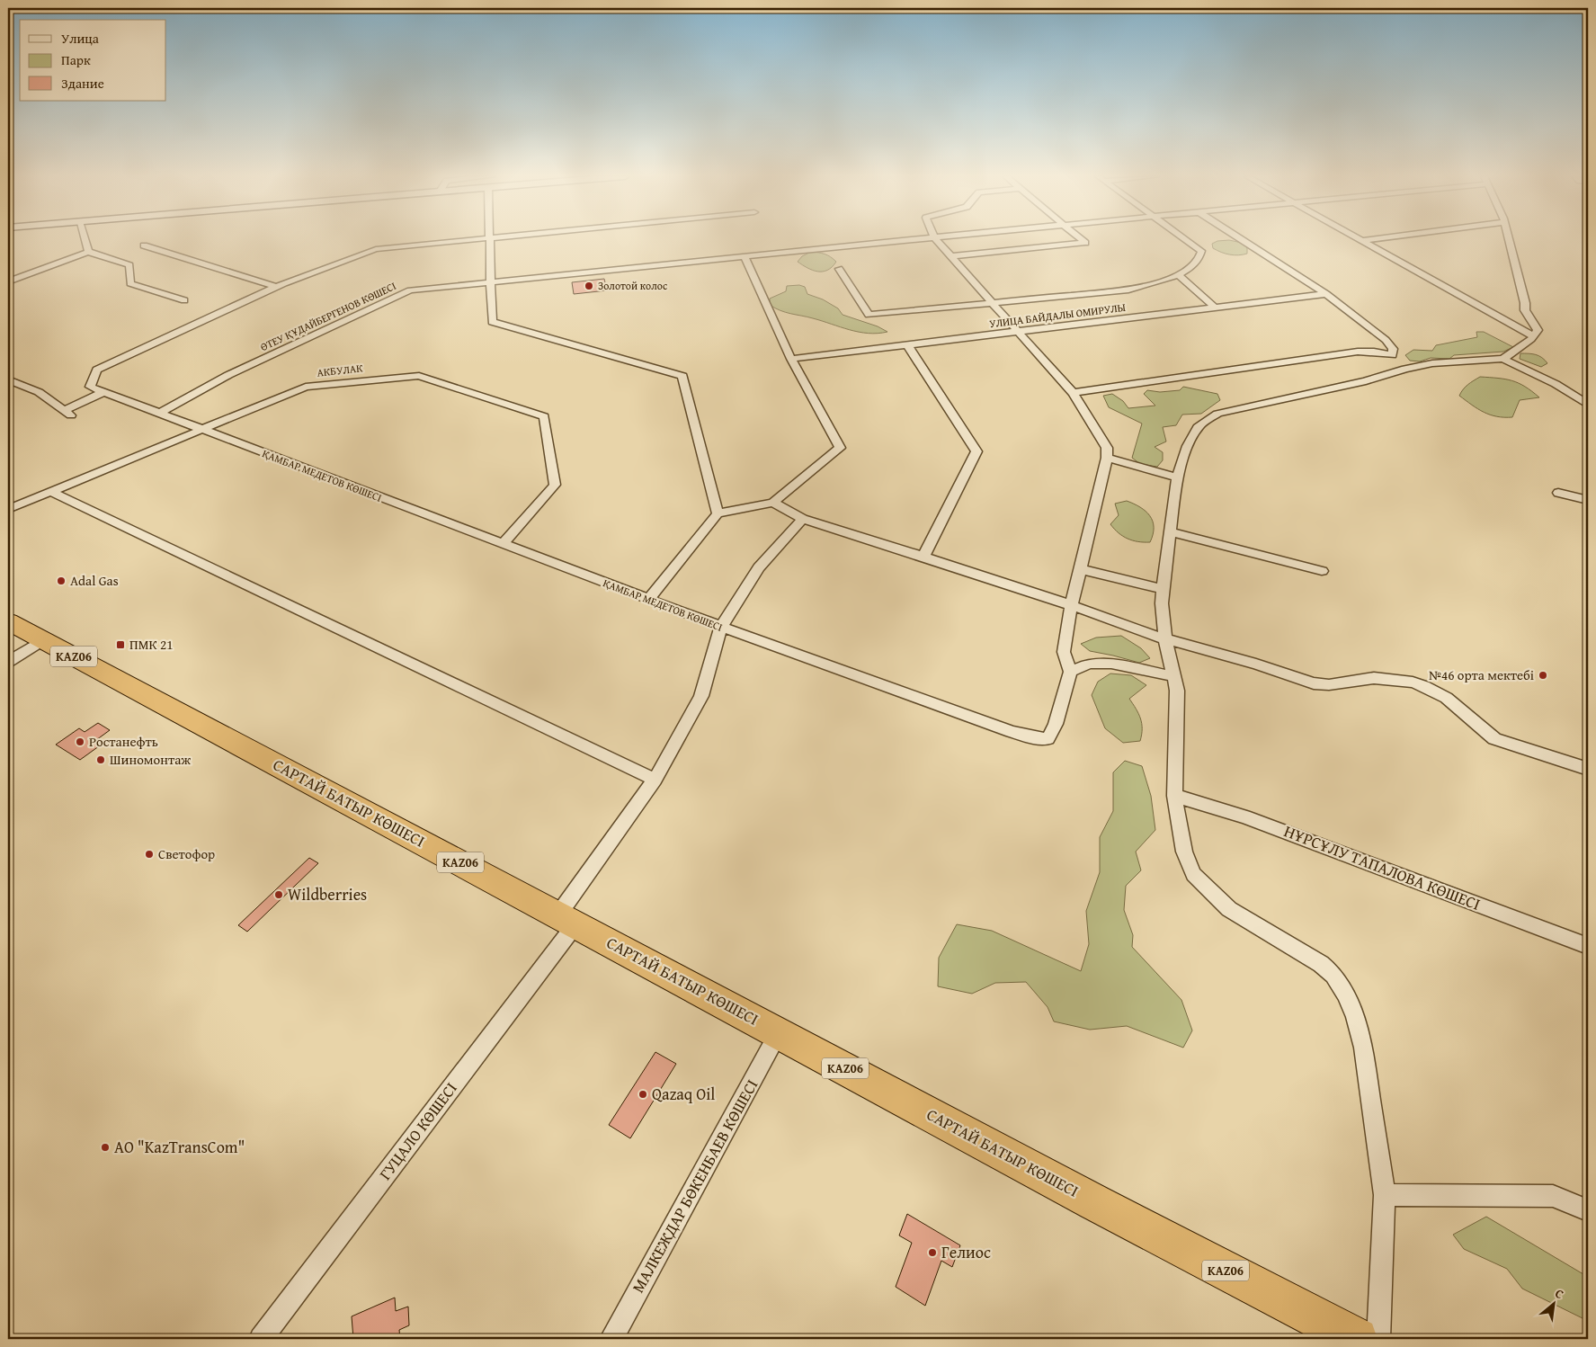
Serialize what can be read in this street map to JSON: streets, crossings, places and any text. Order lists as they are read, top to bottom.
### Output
{
  "streets": {
    "highway": ["KАZ06", "САРТАЙ БАТЫР КӨШЕСІ"],
    "street": [
      "УЛИЦА БАЙДАЛЫ ОМИРУЛЫ",
      "ӨТЕУ ҚҰДАЙБЕРГЕНОВ КӨШЕСІ",
      "АКБУЛАК",
      "ҚАМБАР МЕДЕТОВ КӨШЕСІ",
      "НҰРСҰЛУ ТАПАЛОВА КӨШЕСІ",
      "ГУЦАЛО КӨШЕСІ",
      "МАЛКЕЖДАР БӨКЕНБАЕВ КӨШЕСІ"
    ]
  },
  "crossings": [
    ["ӨТЕУ ҚҰДАЙБЕРГЕНОВ КӨШЕСІ", "ҚАМБАР МЕДЕТОВ КӨШЕСІ"],
    ["АКБУЛАК", "ҚАМБАР МЕДЕТОВ КӨШЕСІ"],
    ["ҚАМБАР МЕДЕТОВ КӨШЕСІ", "ГУЦАЛО КӨШЕСІ"],
    ["САРТАЙ БАТЫР КӨШЕСІ", "ГУЦАЛО КӨШЕСІ"],
    ["САРТАЙ БАТЫР КӨШЕСІ", "МАЛКЕЖДАР БӨКЕНБАЕВ КӨШЕСІ"]
  ],
  "places": {
    "other": [
      "Золотой колос",
      "Adal Gas",
      "№46 орта мектебі",
      "Ростанефть",
      "Шиномонтаж",
      "Светофор",
      "Wildberries",
      "Qazaq Oil",
      "АО \"KazTransCom\"",
      "Гелиос"
    ],
    "transit": ["ПМК 21"]
  },
  "legend": ["Улица", "Парк", "Здание"],
  "north": "top right"
}
